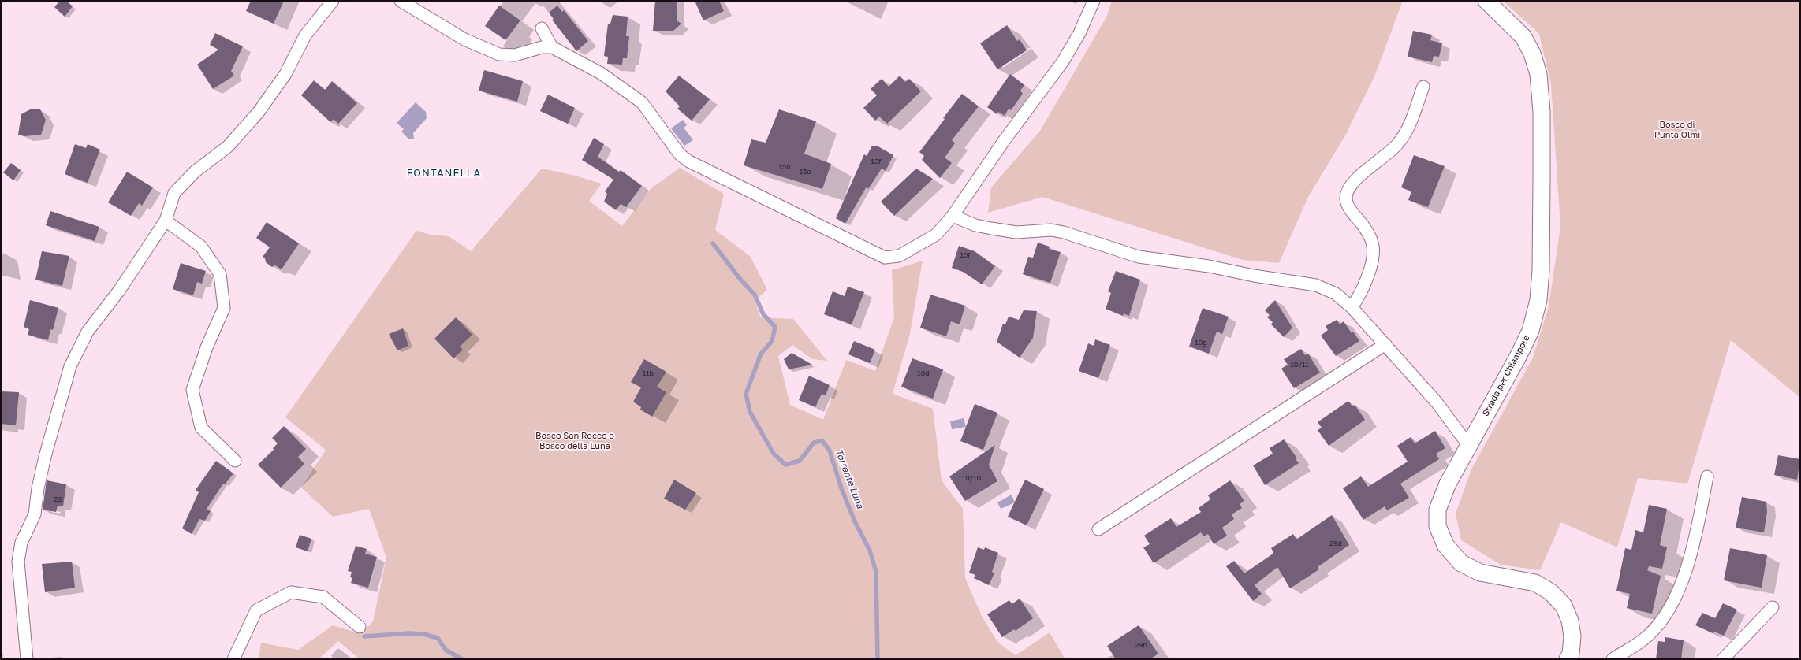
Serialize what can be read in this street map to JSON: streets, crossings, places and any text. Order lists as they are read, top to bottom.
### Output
{
  "streets": {
    "street": ["Strada per Chiampore"]
  },
  "districts": ["FONTANELLA"],
  "water": ["Torrente Luna"],
  "parks": ["Bosco di Punta Olmi", "Bosco San Rocco o Bosco della Luna"],
  "house_numbers": [
    "13f",
    "15b",
    "15a",
    "10f",
    "10g",
    "10/11",
    "11b",
    "10d",
    "10/10",
    "28",
    "29d",
    "29h"
  ]
}
